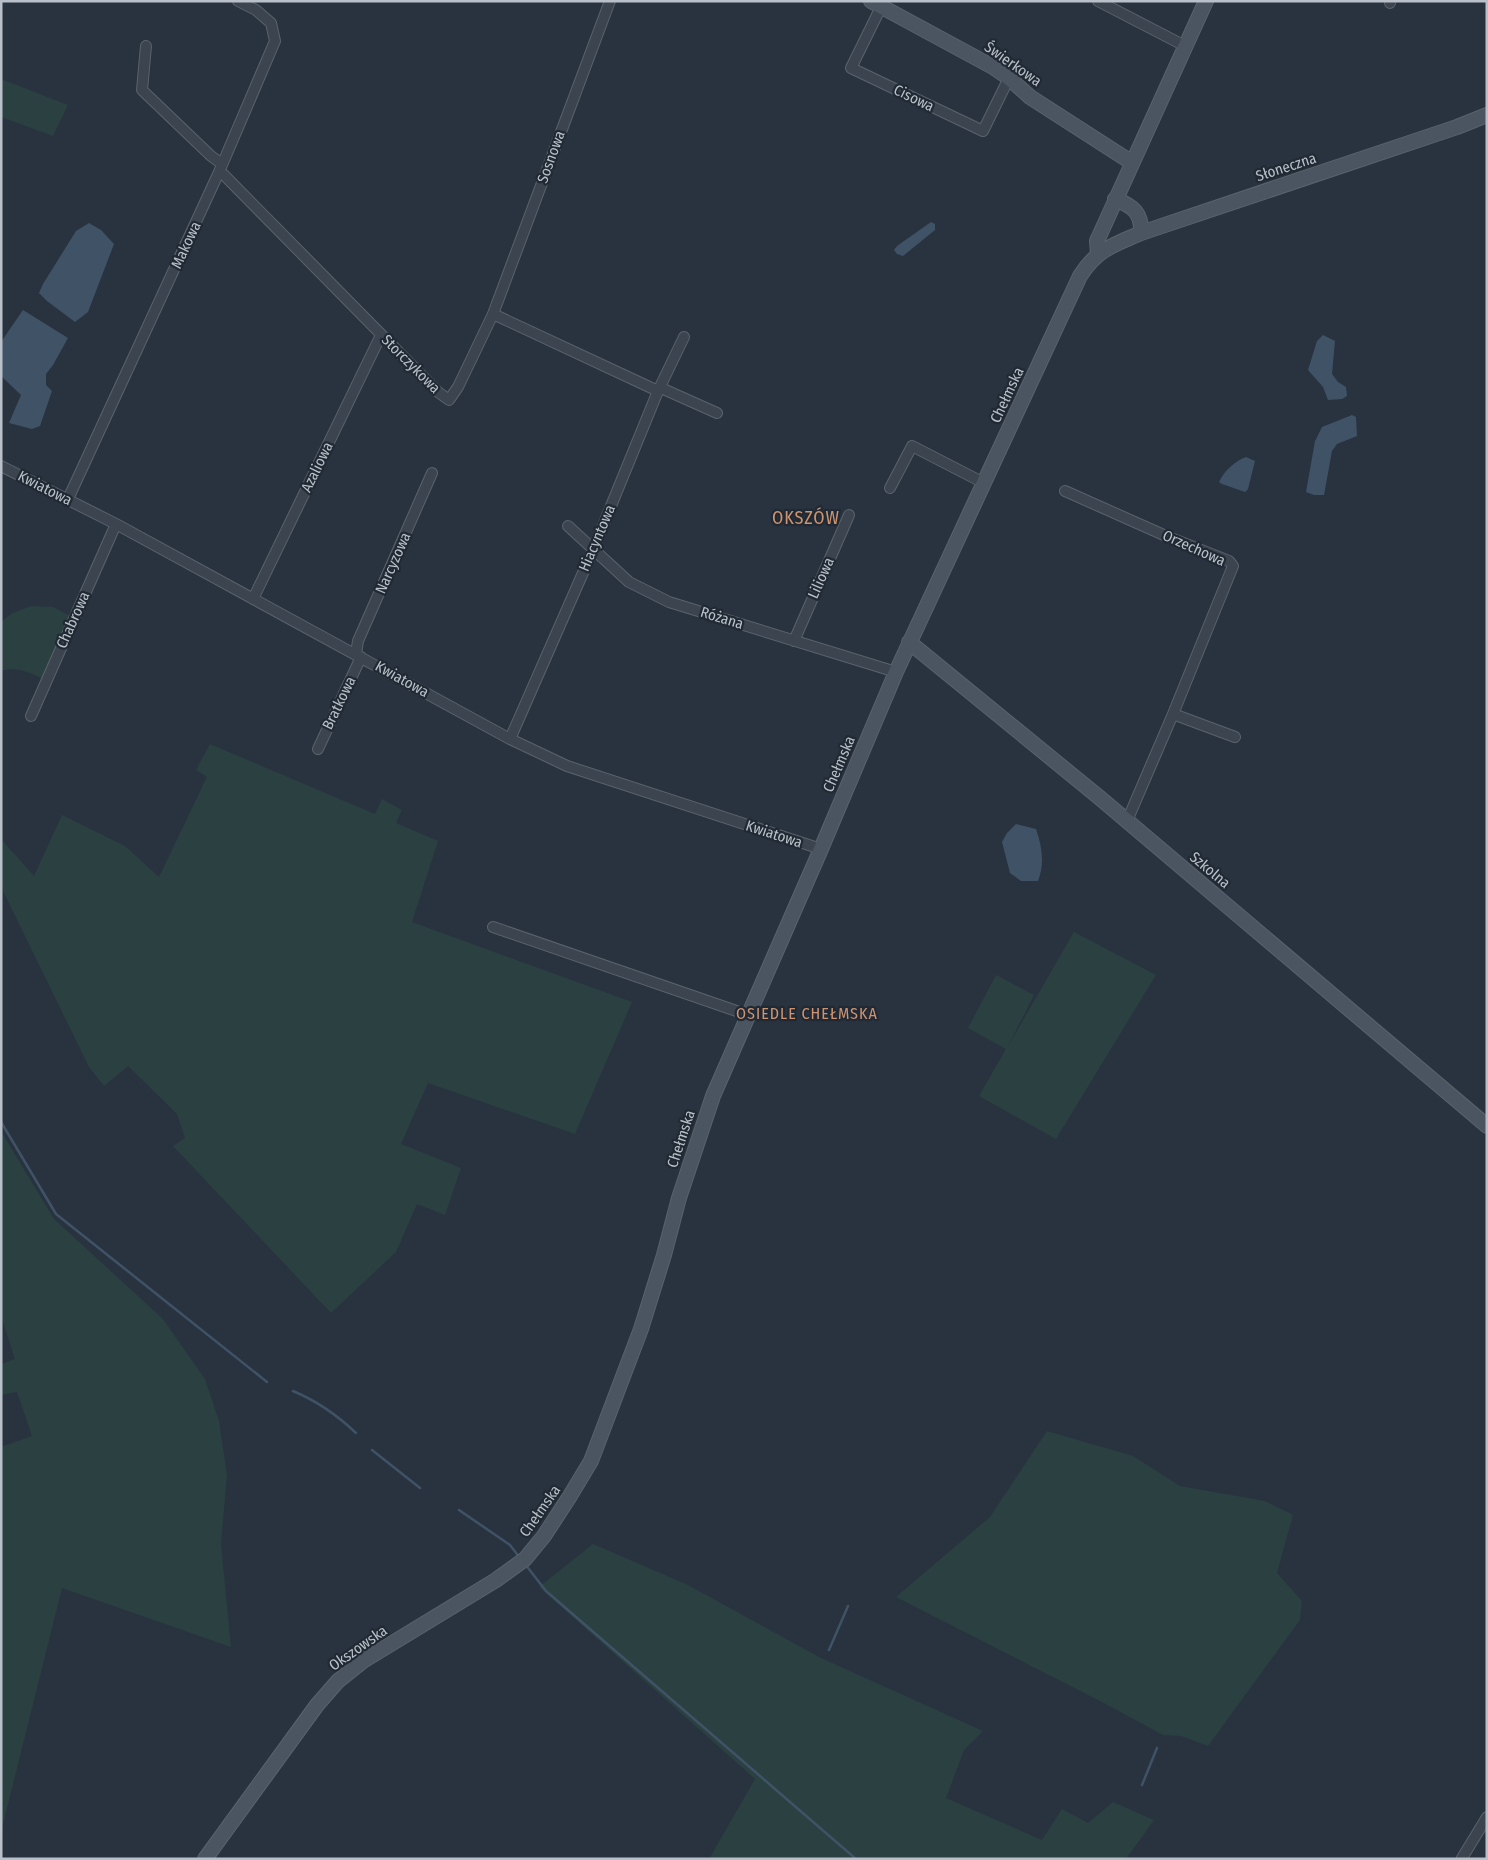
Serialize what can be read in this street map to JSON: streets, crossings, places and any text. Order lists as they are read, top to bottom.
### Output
{
  "streets": {
    "main road": [
      "Świerkowa",
      "Słoneczna",
      "Chełmska",
      "Szkolna",
      "Okszowska"
    ],
    "street": [
      "Cisowa",
      "Sosnowa",
      "Makowa",
      "Storczykowa",
      "Azaliowa",
      "Kwiatowa",
      "Hiacyntowa",
      "Orzechowa",
      "Narcyzowa",
      "Liliowa",
      "Różana",
      "Chabrowa",
      "Bratkowa"
    ]
  },
  "crossings": [
    ["Świerkowa", "Cisowa"],
    ["Sosnowa", "Storczykowa"],
    ["Słoneczna", "Chełmska"],
    ["Makowa", "Storczykowa"],
    ["Makowa", "Kwiatowa"],
    ["Storczykowa", "Azaliowa"],
    ["Chełmska", "Kwiatowa"],
    ["Chełmska", "Różana"],
    ["Chełmska", "Szkolna"],
    ["Chełmska", "Okszowska"],
    ["Azaliowa", "Kwiatowa"],
    ["Kwiatowa", "Hiacyntowa"],
    ["Kwiatowa", "Narcyzowa"],
    ["Kwiatowa", "Chabrowa"],
    ["Kwiatowa", "Bratkowa"],
    ["Hiacyntowa", "Różana"],
    ["Orzechowa", "Szkolna"],
    ["Narcyzowa", "Bratkowa"],
    ["Liliowa", "Różana"]
  ],
  "districts": ["OKSZÓW", "OSIEDLE CHEŁMSKA"]
}
